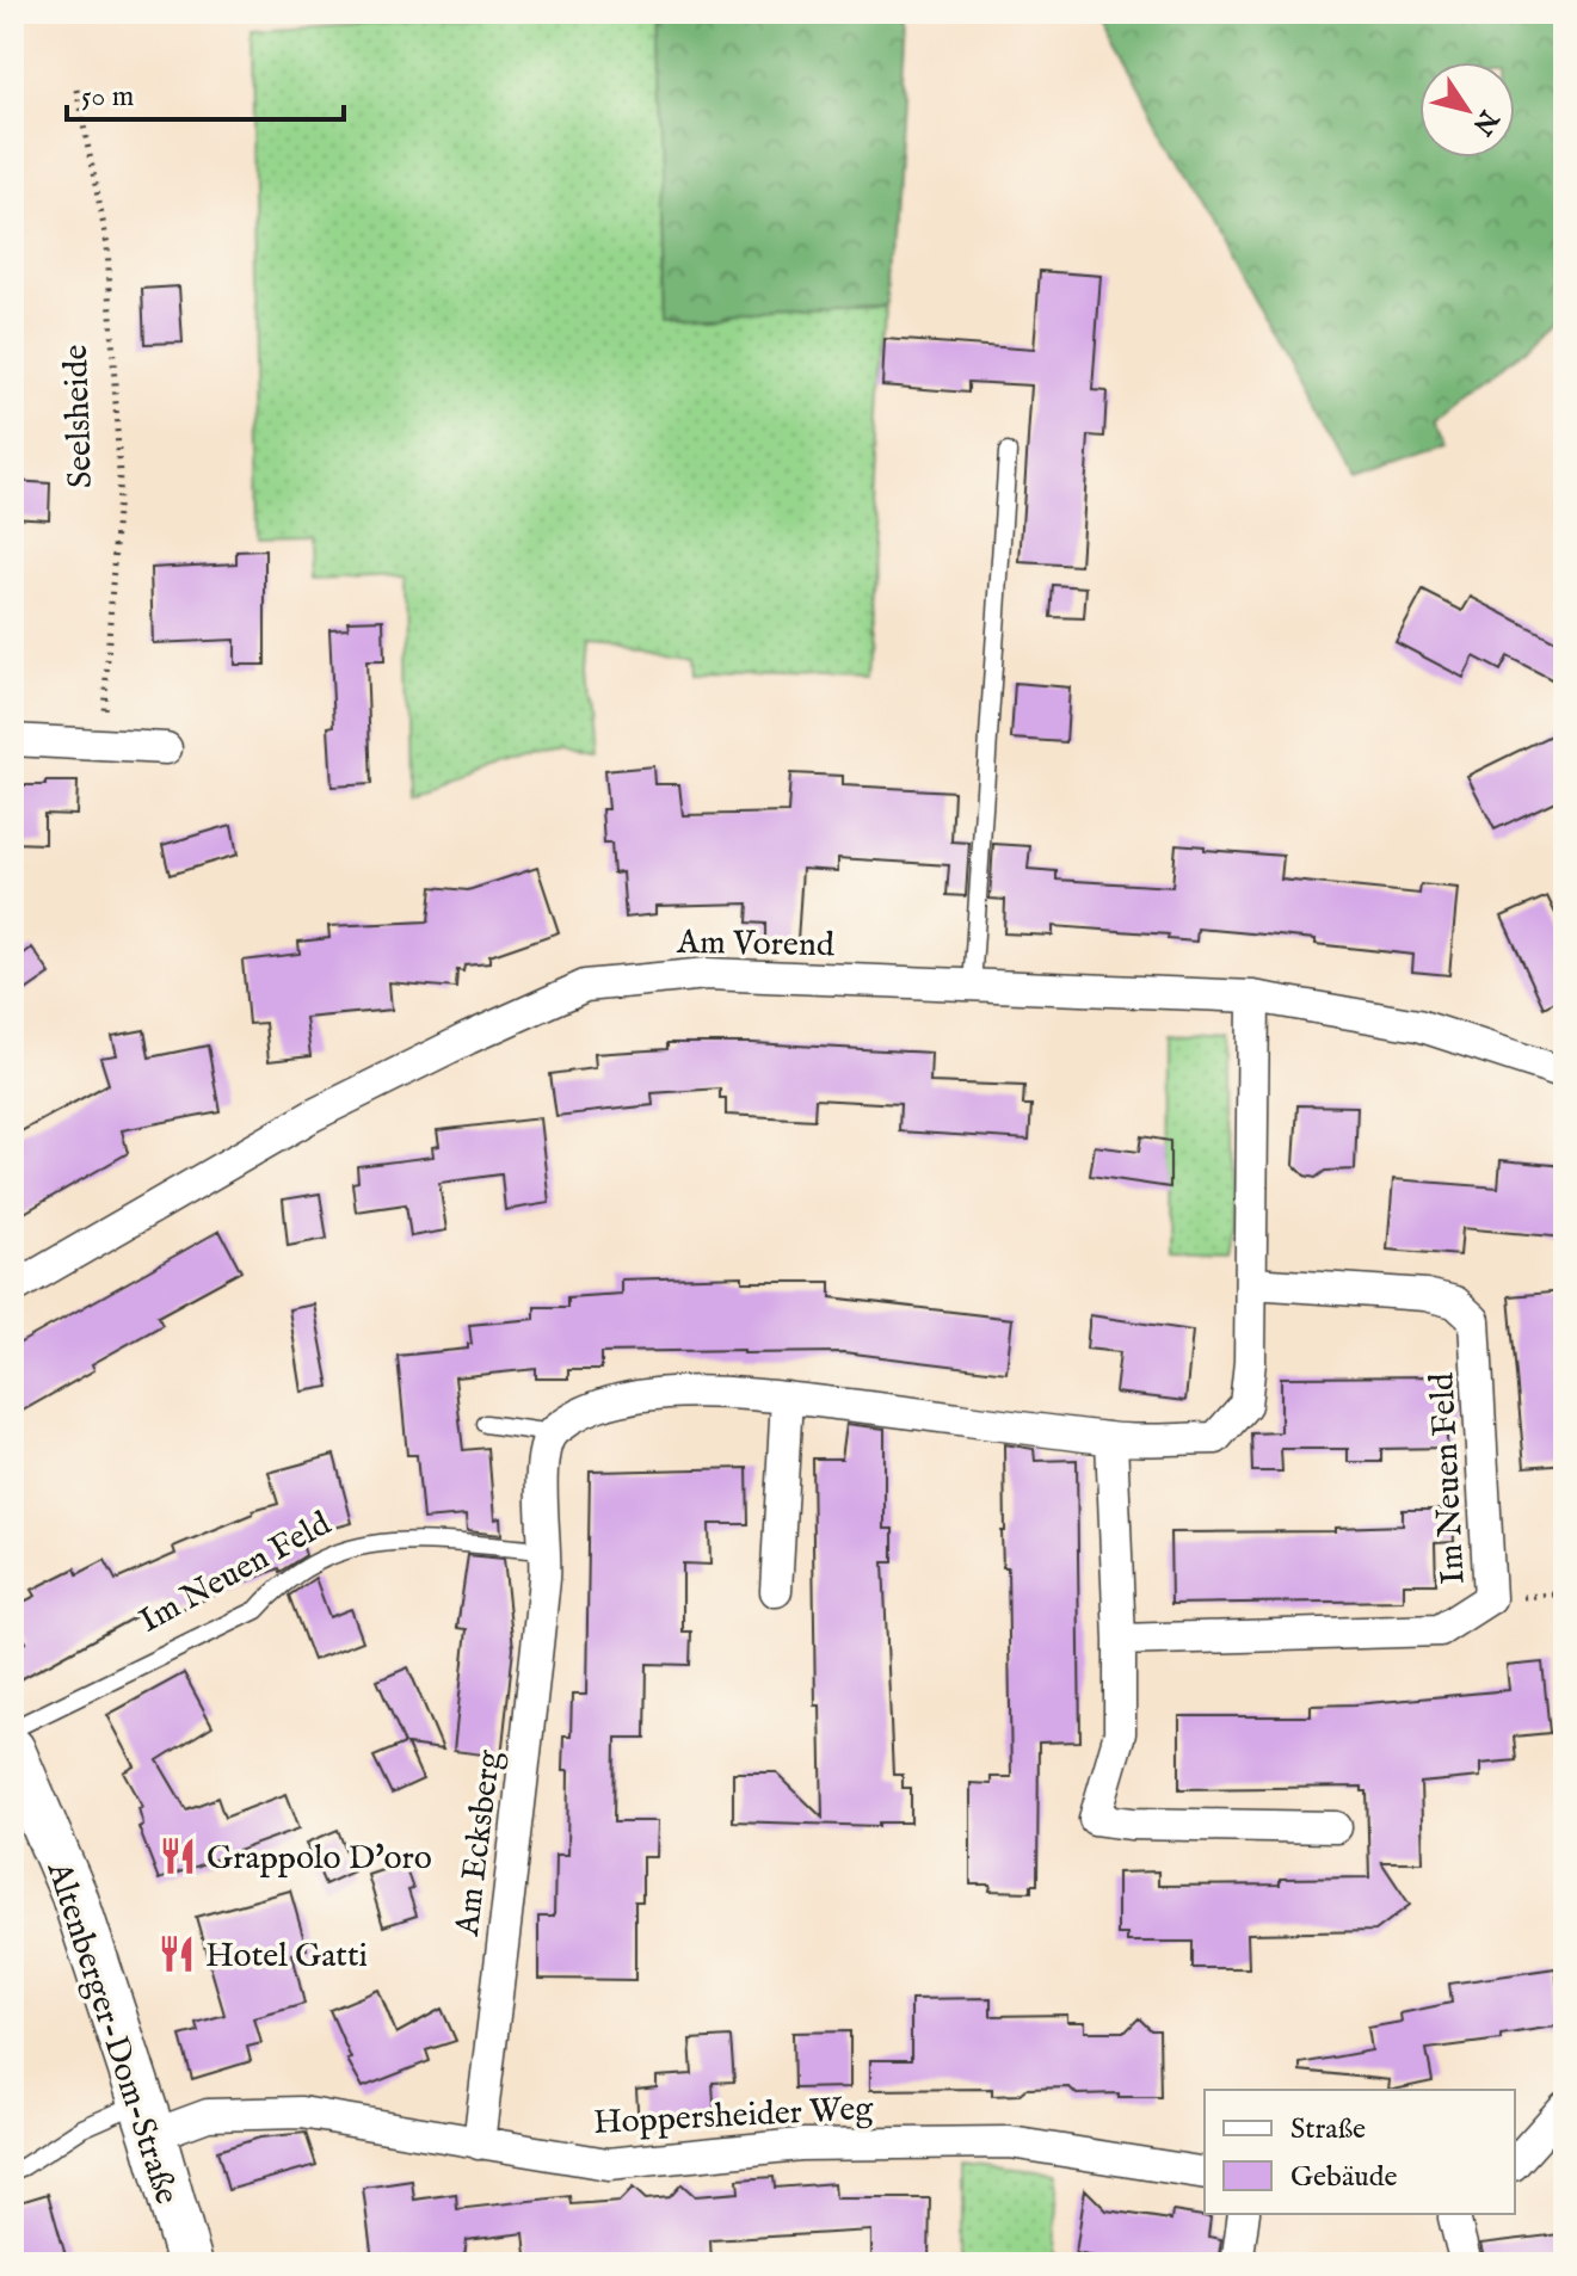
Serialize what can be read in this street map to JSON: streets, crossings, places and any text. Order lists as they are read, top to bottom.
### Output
{
  "streets": {
    "main road": ["Altenberger-Dom-Straße"],
    "street": [
      "Am Vorend",
      "Im Neuen Feld",
      "Am Ecksberg",
      "Hoppersheider Weg"
    ],
    "path": ["Seelsheide"]
  },
  "crossings": [
    ["Im Neuen Feld", "Am Ecksberg"],
    ["Am Ecksberg", "Hoppersheider Weg"],
    ["Altenberger-Dom-Straße", "Hoppersheider Weg"]
  ],
  "places": {
    "restaurant": ["Grappolo D'oro", "Hotel Gatti"]
  },
  "legend": ["Straße", "Gebäude"],
  "scale_bar": "50 m",
  "north": "bottom right"
}
